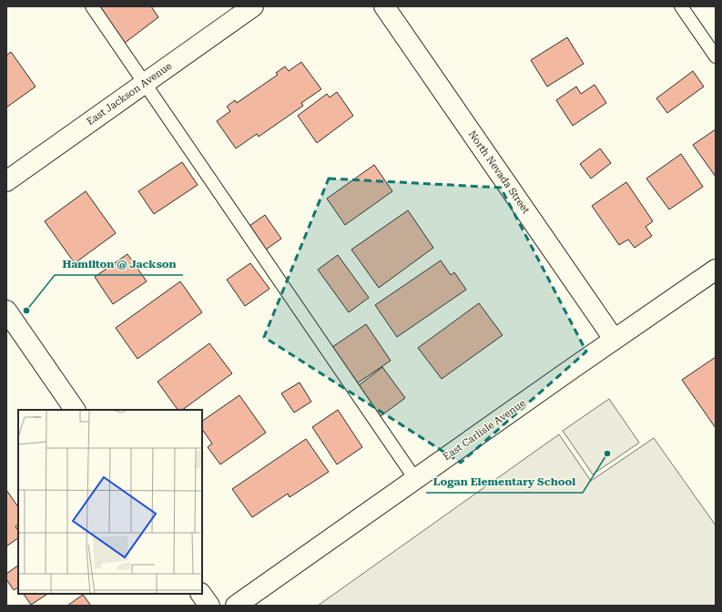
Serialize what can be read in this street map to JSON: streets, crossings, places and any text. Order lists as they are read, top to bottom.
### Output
{
  "streets": {
    "street": ["East Jackson Avenue", "North Nevada Street", "East Carlisle Avenue"]
  },
  "crossings": [
    ["North Nevada Street", "East Carlisle Avenue"]
  ],
  "places": ["Hamilton @ Jackson", "Logan Elementary School"]
}
